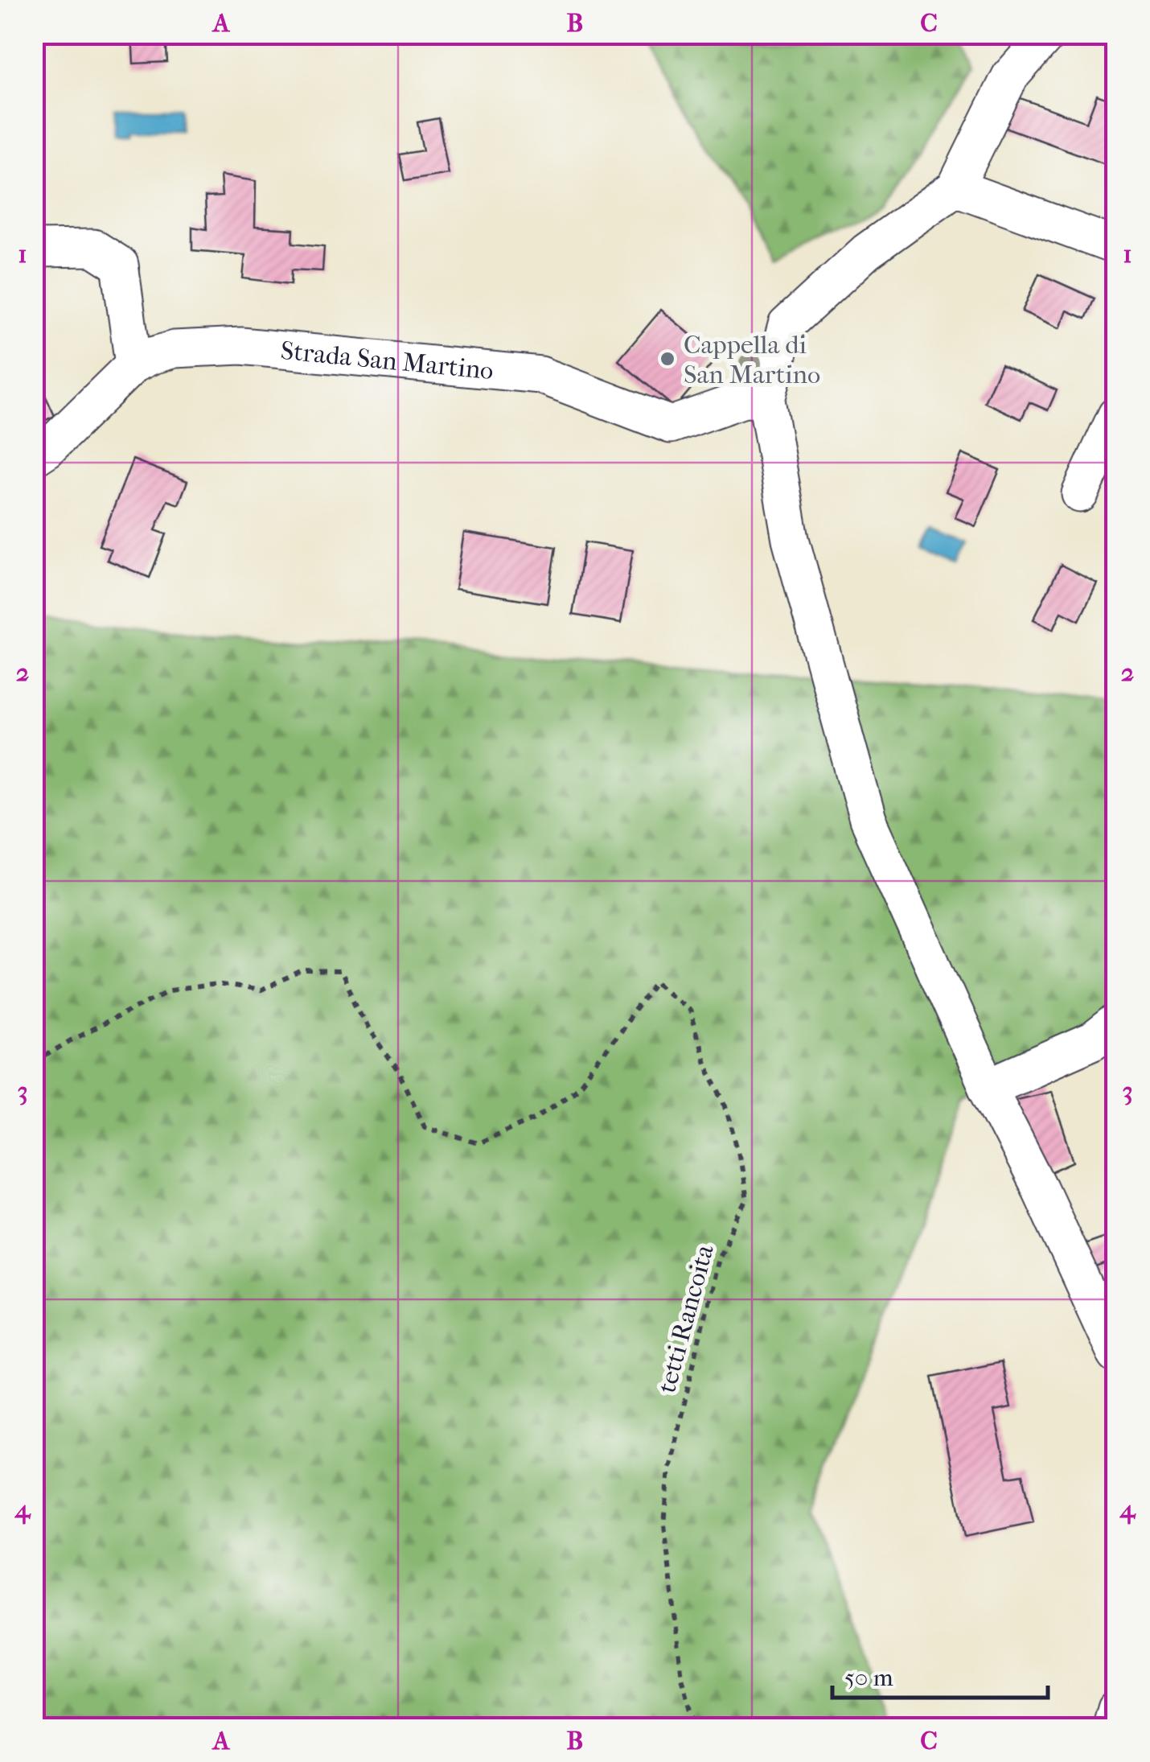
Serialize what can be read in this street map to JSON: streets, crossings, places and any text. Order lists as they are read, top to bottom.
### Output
{
  "streets": {
    "street": ["Strada San Martino"],
    "path": ["tetti Rancoita"]
  },
  "places": ["Cappella di San Martino"],
  "scale_bar": "50 m",
  "grid": {
    "columns": ["A", "B", "C"],
    "rows": [
      "1",
      "2",
      "3",
      "4"
    ]
  }
}
